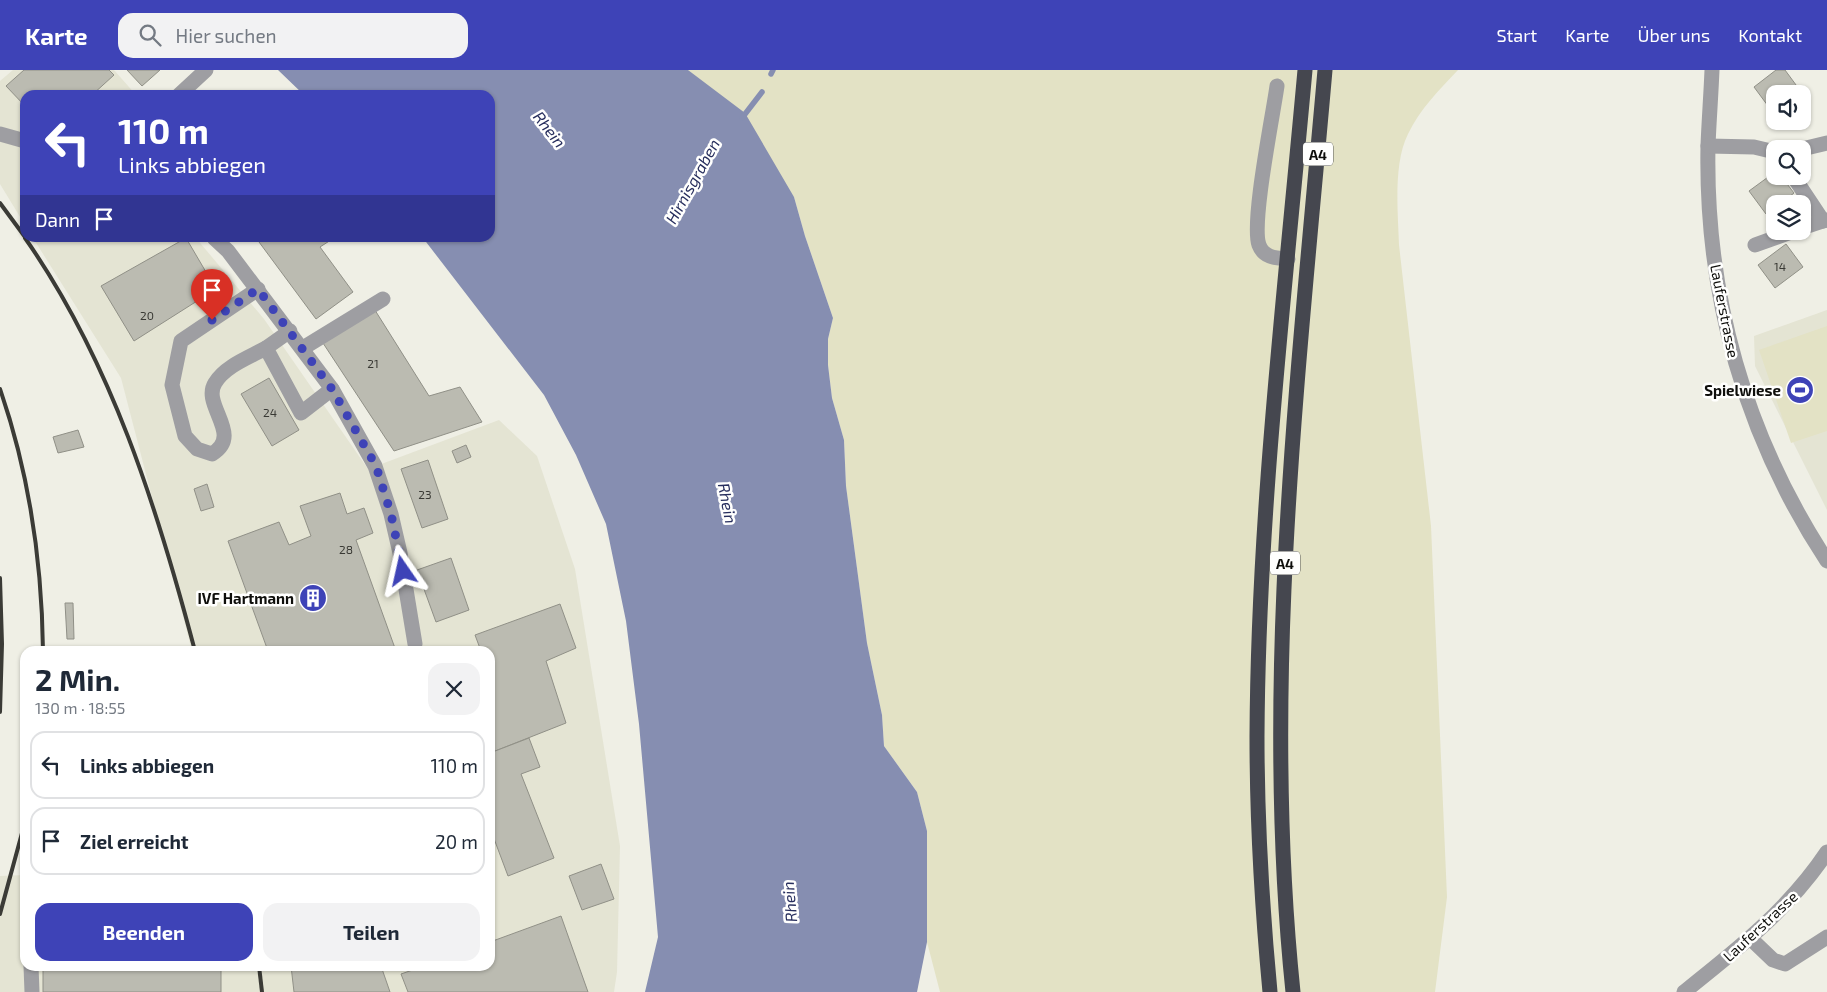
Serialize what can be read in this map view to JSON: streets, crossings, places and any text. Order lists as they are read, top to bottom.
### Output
{
  "streets": {
    "highway": ["A4"],
    "street": ["Lauferstrasse"]
  },
  "water": ["Rhein", "Hirnisgraben"],
  "places": {
    "sports": ["Spielwiese"],
    "building": ["IVF Hartmann"]
  },
  "house_numbers": [
    "14",
    "20",
    "21",
    "24",
    "23",
    "28"
  ],
  "page": {
    "header": "Karte",
    "search": "Hier suchen",
    "nav": [
      "Start",
      "Karte",
      "Über uns",
      "Kontakt"
    ],
    "turn": ["110 m", "Links abbiegen"],
    "then": "Dann",
    "heading": ["2 Min.", "130 m · 18:55"],
    "list": [
      {
        "name": "Links abbiegen",
        "value": "110 m"
      },
      {
        "name": "Ziel erreicht",
        "value": "20 m"
      }
    ],
    "buttons": ["Beenden", "Teilen"]
  }
}
